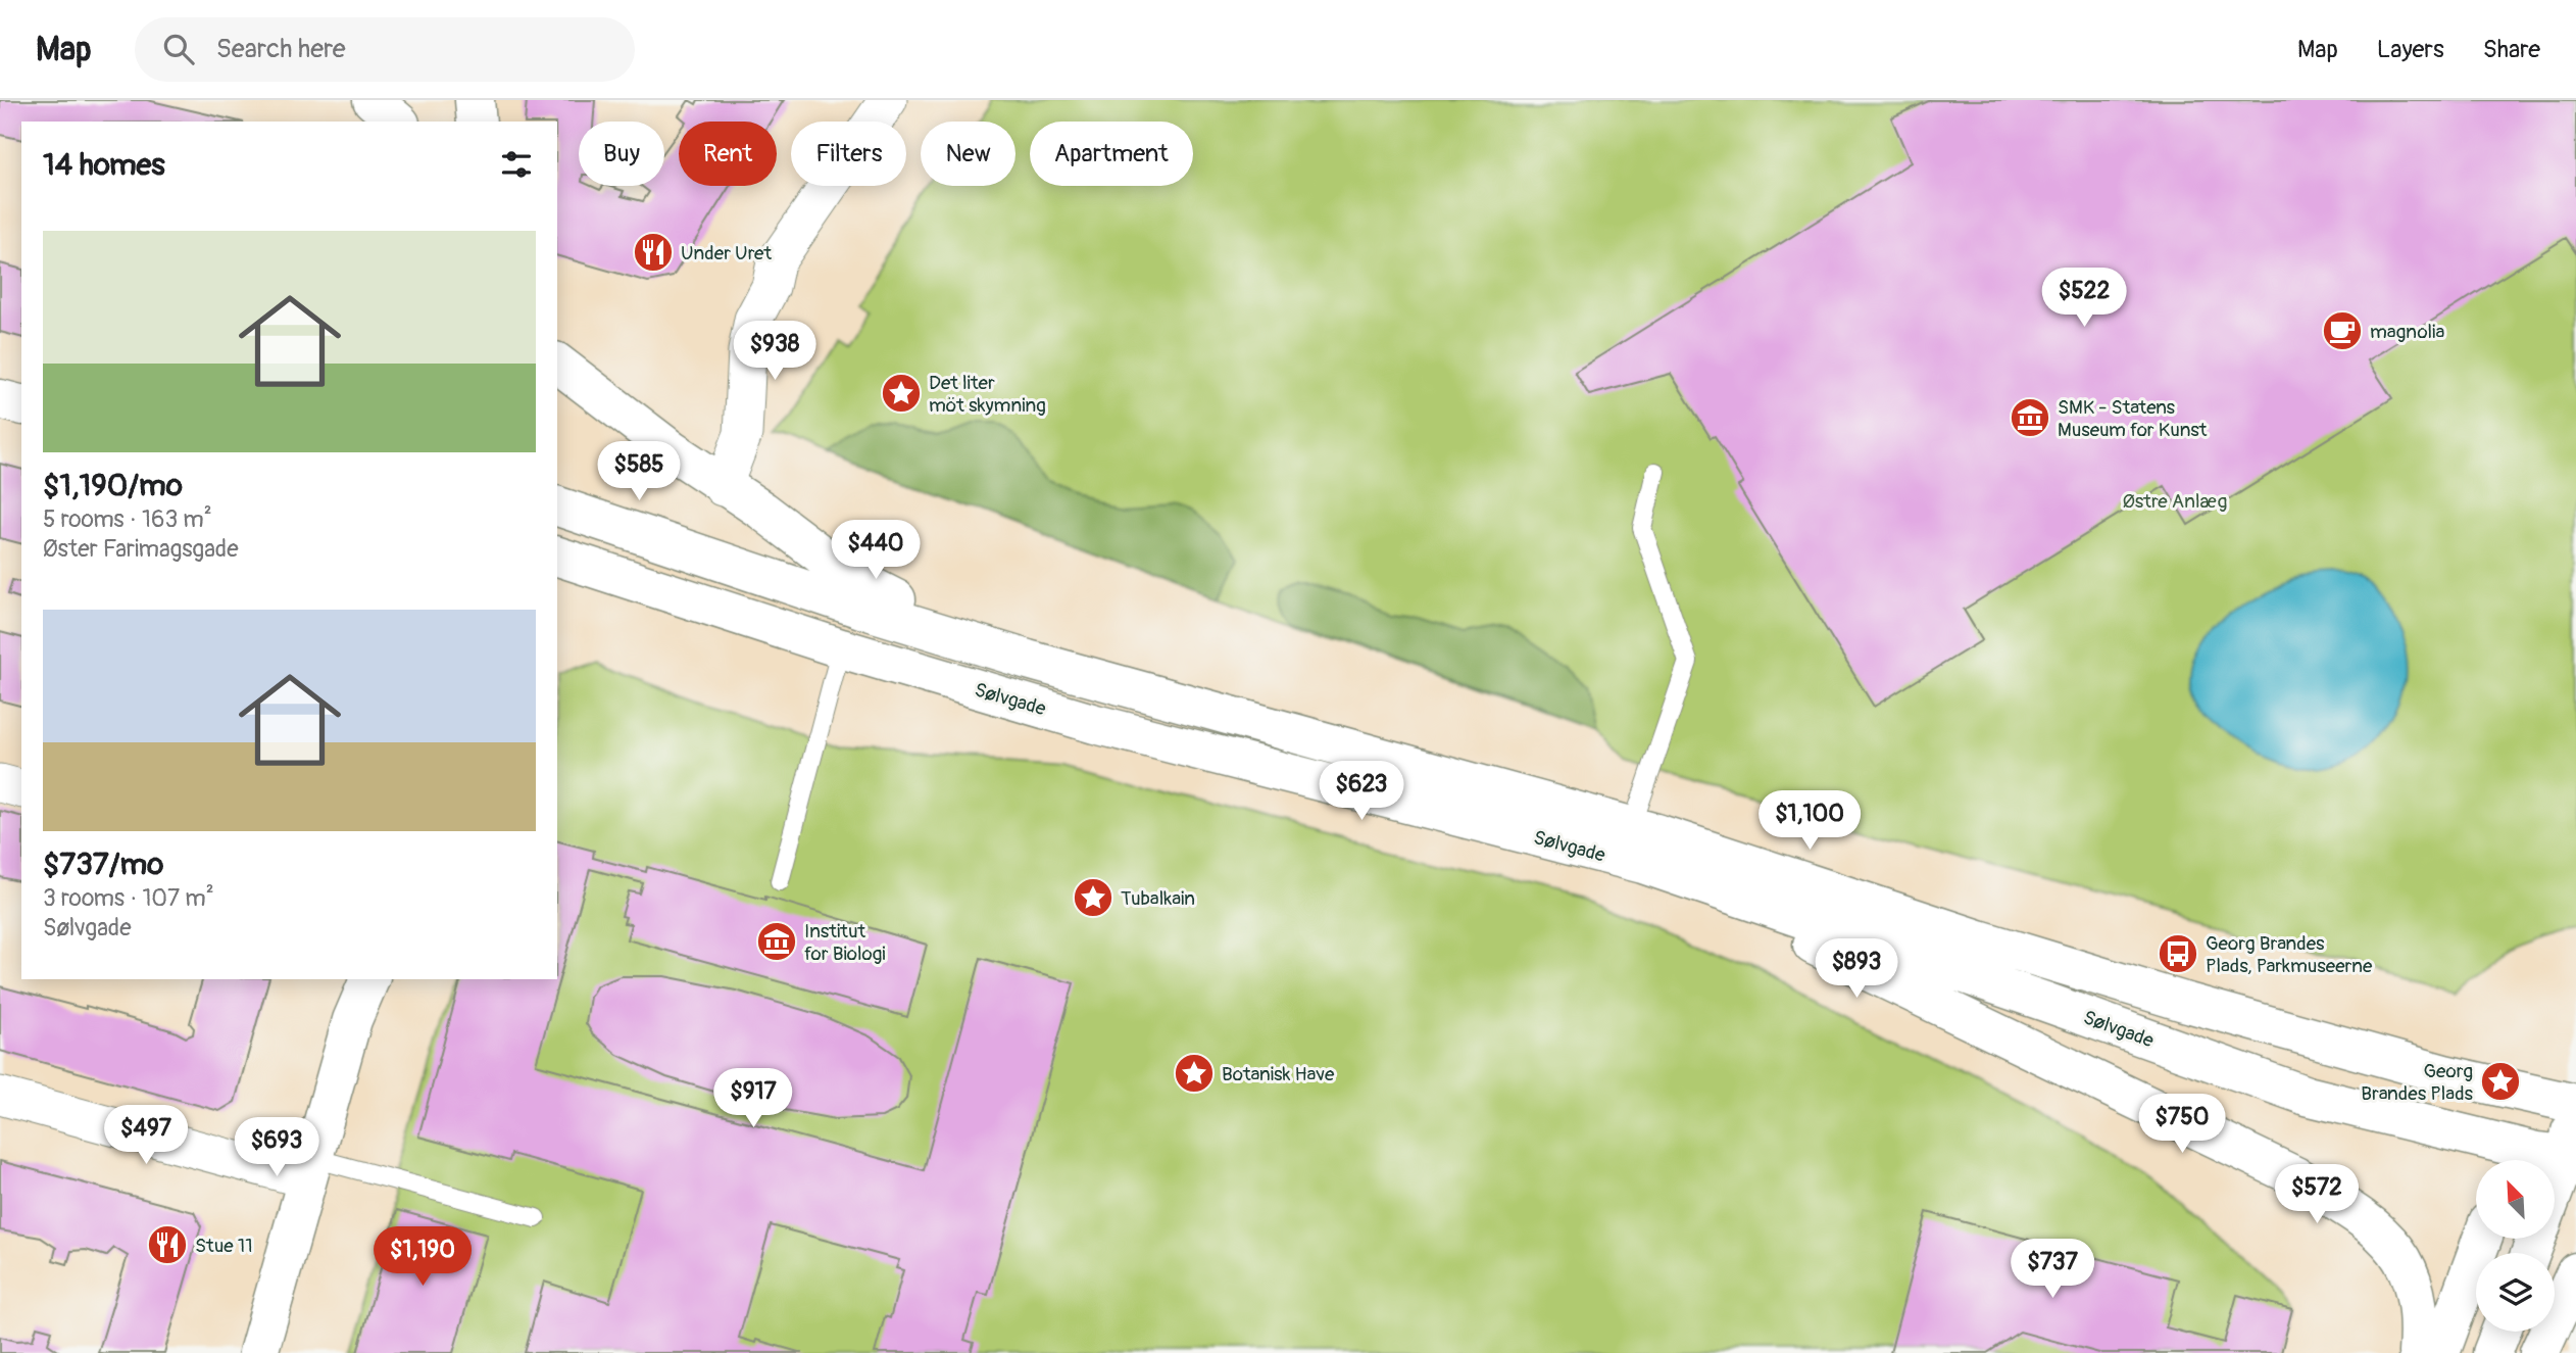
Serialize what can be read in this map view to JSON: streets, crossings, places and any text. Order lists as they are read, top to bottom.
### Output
{
  "streets": {
    "street": ["Sølvgade"]
  },
  "parks": ["Østre Anlæg"],
  "places": {
    "restaurant": ["Under Uret", "Stue 11"],
    "cafe": ["magnolia"],
    "place": [
      "Det liter möt skymning",
      "Tubalkain",
      "Botanisk Have",
      "Georg Brandes Plads"
    ],
    "museum": ["SMK - Statens Museum for Kunst", "Institut for Biologi"],
    "bus stop": ["Georg Brandes Plads, Parkmuseerne"]
  },
  "north": "top left",
  "page": {
    "header": "Map",
    "search": "Search here",
    "nav": ["Map", "Layers", "Share"],
    "chip": [
      "Buy",
      "Rent",
      "Filters",
      "New",
      "Apartment"
    ],
    "heading": "14 homes",
    "list": [
      {
        "name": "$1,190/mo",
        "note": "5 rooms · 163 m² · Øster Farimagsgade"
      },
      {
        "name": "$737/mo",
        "note": "3 rooms · 107 m² · Sølvgade"
      }
    ],
    "price": [
      "$522",
      "$938",
      "$585",
      "$440",
      "$623",
      "$1,100",
      "$893",
      "$917",
      "$750",
      "$497",
      "$693",
      "$572",
      "$1,190",
      "$737"
    ]
  }
}
